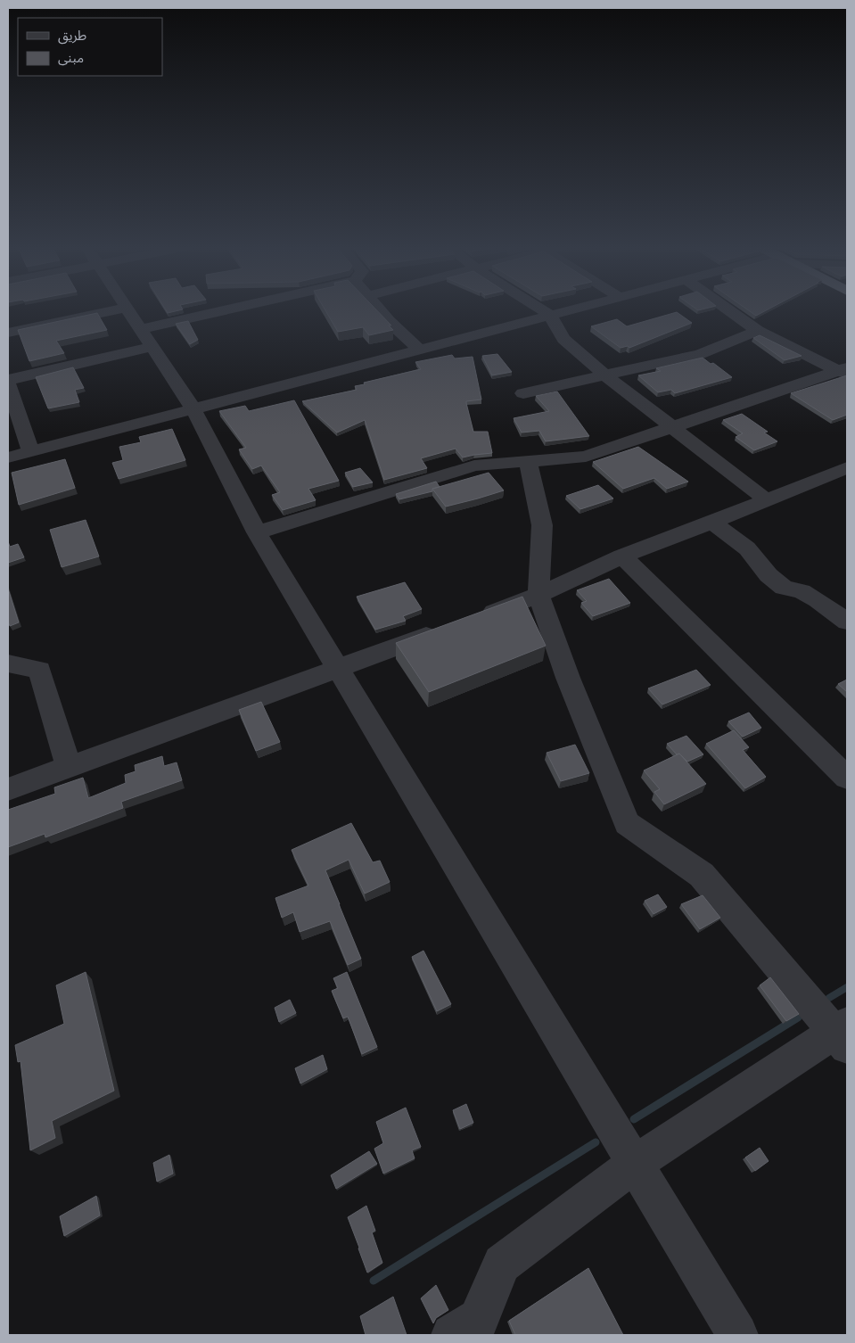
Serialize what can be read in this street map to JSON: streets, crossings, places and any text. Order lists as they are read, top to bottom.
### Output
{
  "legend": ["طريق", "مبنى"]
}
